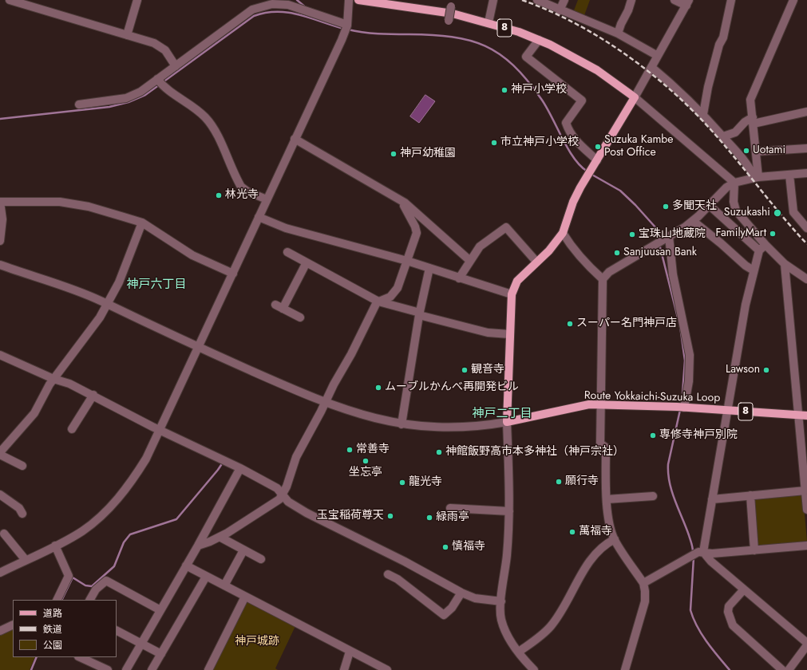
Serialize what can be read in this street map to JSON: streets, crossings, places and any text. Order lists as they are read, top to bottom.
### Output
{
  "streets": {
    "main road": ["8", "Route Yokkaichi-Suzuka Loop"]
  },
  "districts": ["神戸六丁目", "神戸二丁目"],
  "parks": ["神戸城跡"],
  "places": [
    "神戸小学校",
    "市立神戸小学校",
    "Suzuka Kambe Post Office",
    "Uotami",
    "神戸幼稚園",
    "林光寺",
    "多聞天社",
    "Suzukashi",
    "FamilyMart",
    "宝珠山地蔵院",
    "Sanjuusan Bank",
    "スーパー名門神戸店",
    "観音寺",
    "Lawson",
    "ムーブルかんべ再開発ビル",
    "専修寺神戸別院",
    "常善寺",
    "神館飯野高市本多神社（神戸宗社）",
    "坐忘亭",
    "願行寺",
    "龍光寺",
    "玉宝稲荷尊天",
    "緑雨亭",
    "萬福寺",
    "慎福寺"
  ],
  "legend": ["道路", "鉄道", "公園"]
}
